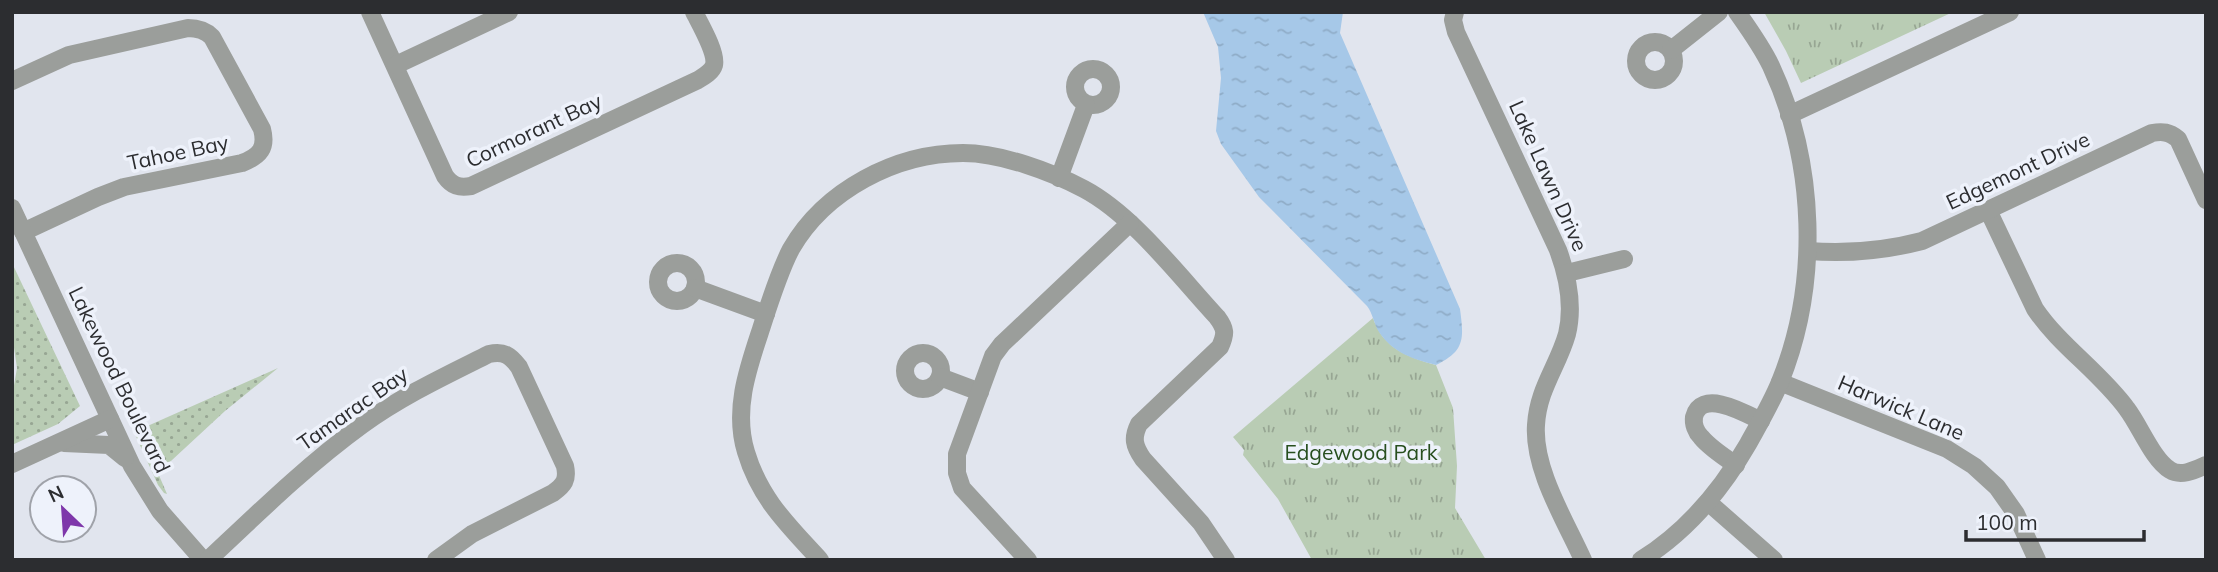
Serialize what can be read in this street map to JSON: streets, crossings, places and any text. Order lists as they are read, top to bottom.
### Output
{
  "streets": {
    "street": [
      "Cormorant Bay",
      "Tahoe Bay",
      "Edgemont Drive",
      "Lake Lawn Drive",
      "Lakewood Boulevard",
      "Harwick Lane",
      "Tamarac Bay"
    ]
  },
  "crossings": [
    ["Tahoe Bay", "Lakewood Boulevard"],
    ["Lakewood Boulevard", "Tamarac Bay"]
  ],
  "parks": ["Edgewood Park"],
  "scale_bar": "100 m",
  "north": "top left"
}
